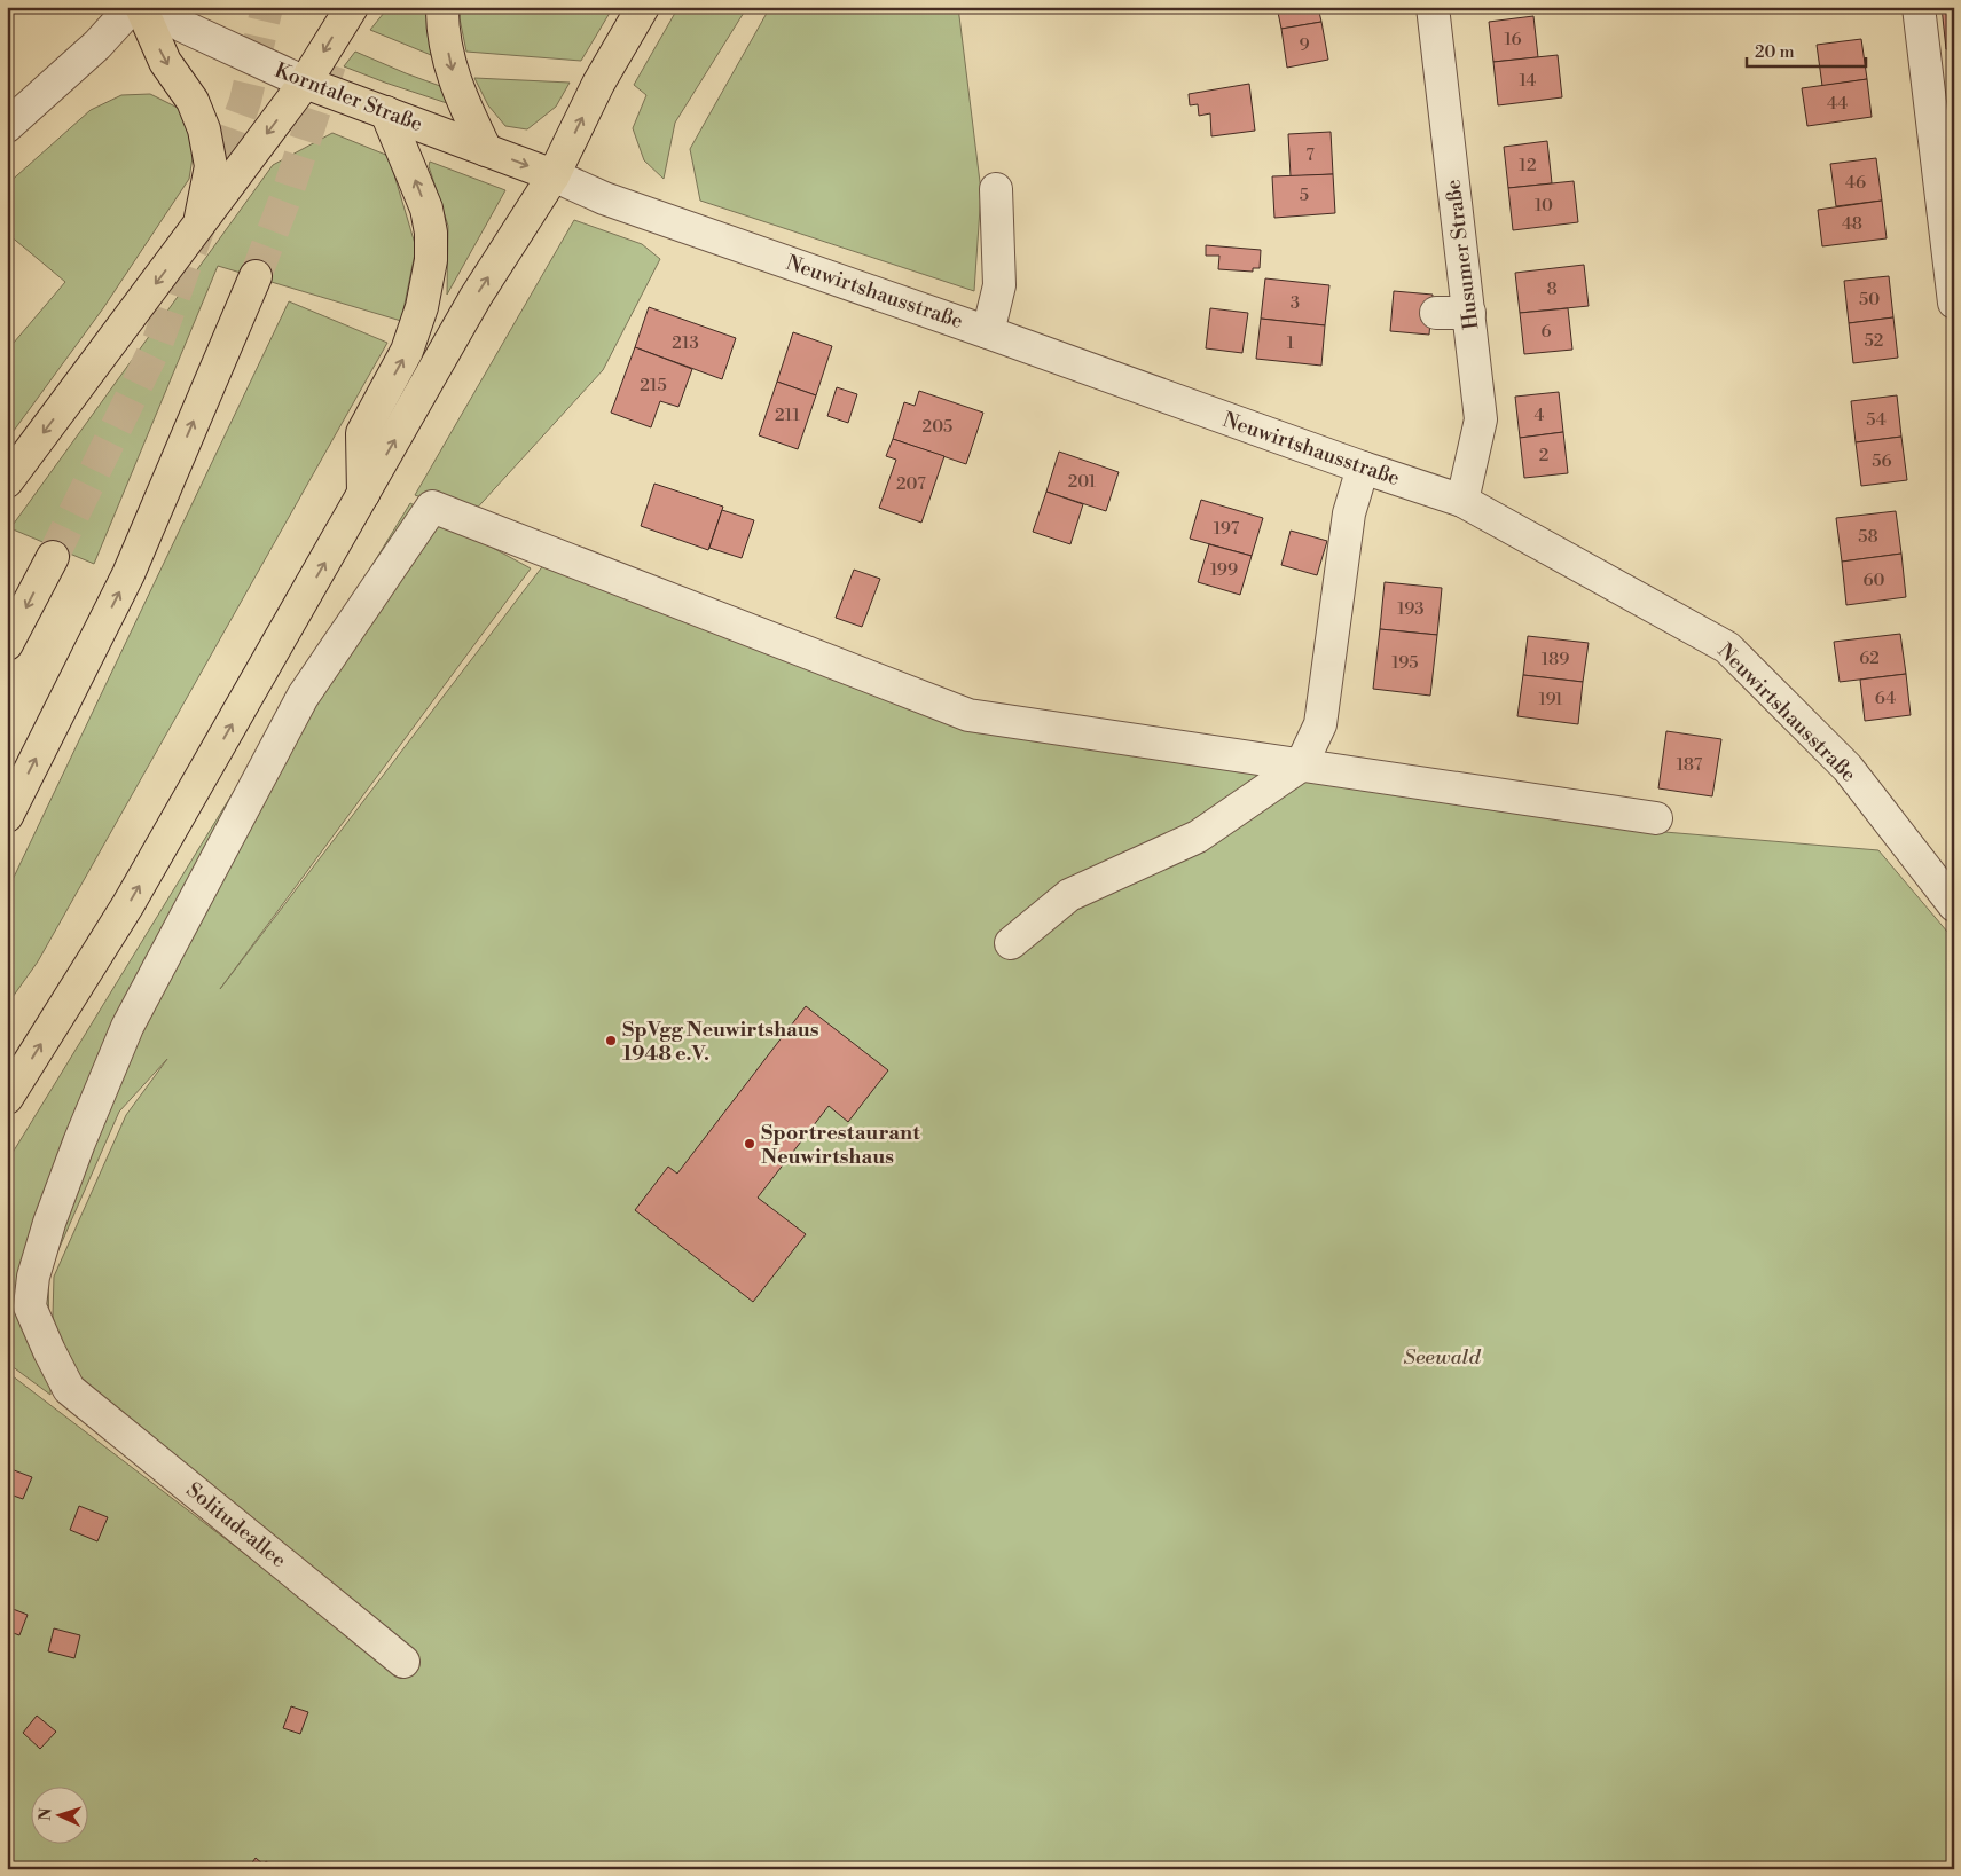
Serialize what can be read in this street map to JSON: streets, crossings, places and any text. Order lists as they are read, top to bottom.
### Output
{
  "streets": {
    "main road": ["Korntaler Straße"],
    "street": ["Husumer Straße", "Neuwirtshausstraße", "Solitudeallee"]
  },
  "crossings": [
    ["Korntaler Straße", "Neuwirtshausstraße"],
    ["Husumer Straße", "Neuwirtshausstraße"]
  ],
  "parks": ["Seewald"],
  "places": ["SpVgg Neuwirtshaus 1948 e.V.", "Sportrestaurant Neuwirtshaus"],
  "house_numbers": [
    "16",
    "9",
    "14",
    "44",
    "7",
    "12",
    "46",
    "5",
    "10",
    "48",
    "8",
    "50",
    "3",
    "6",
    "52",
    "213",
    "1",
    "215",
    "211",
    "4",
    "54",
    "205",
    "2",
    "56",
    "201",
    "207",
    "197",
    "58",
    "199",
    "60",
    "193",
    "62",
    "189",
    "195",
    "64",
    "191",
    "187"
  ],
  "scale_bar": "20 m",
  "north": "left"
}
